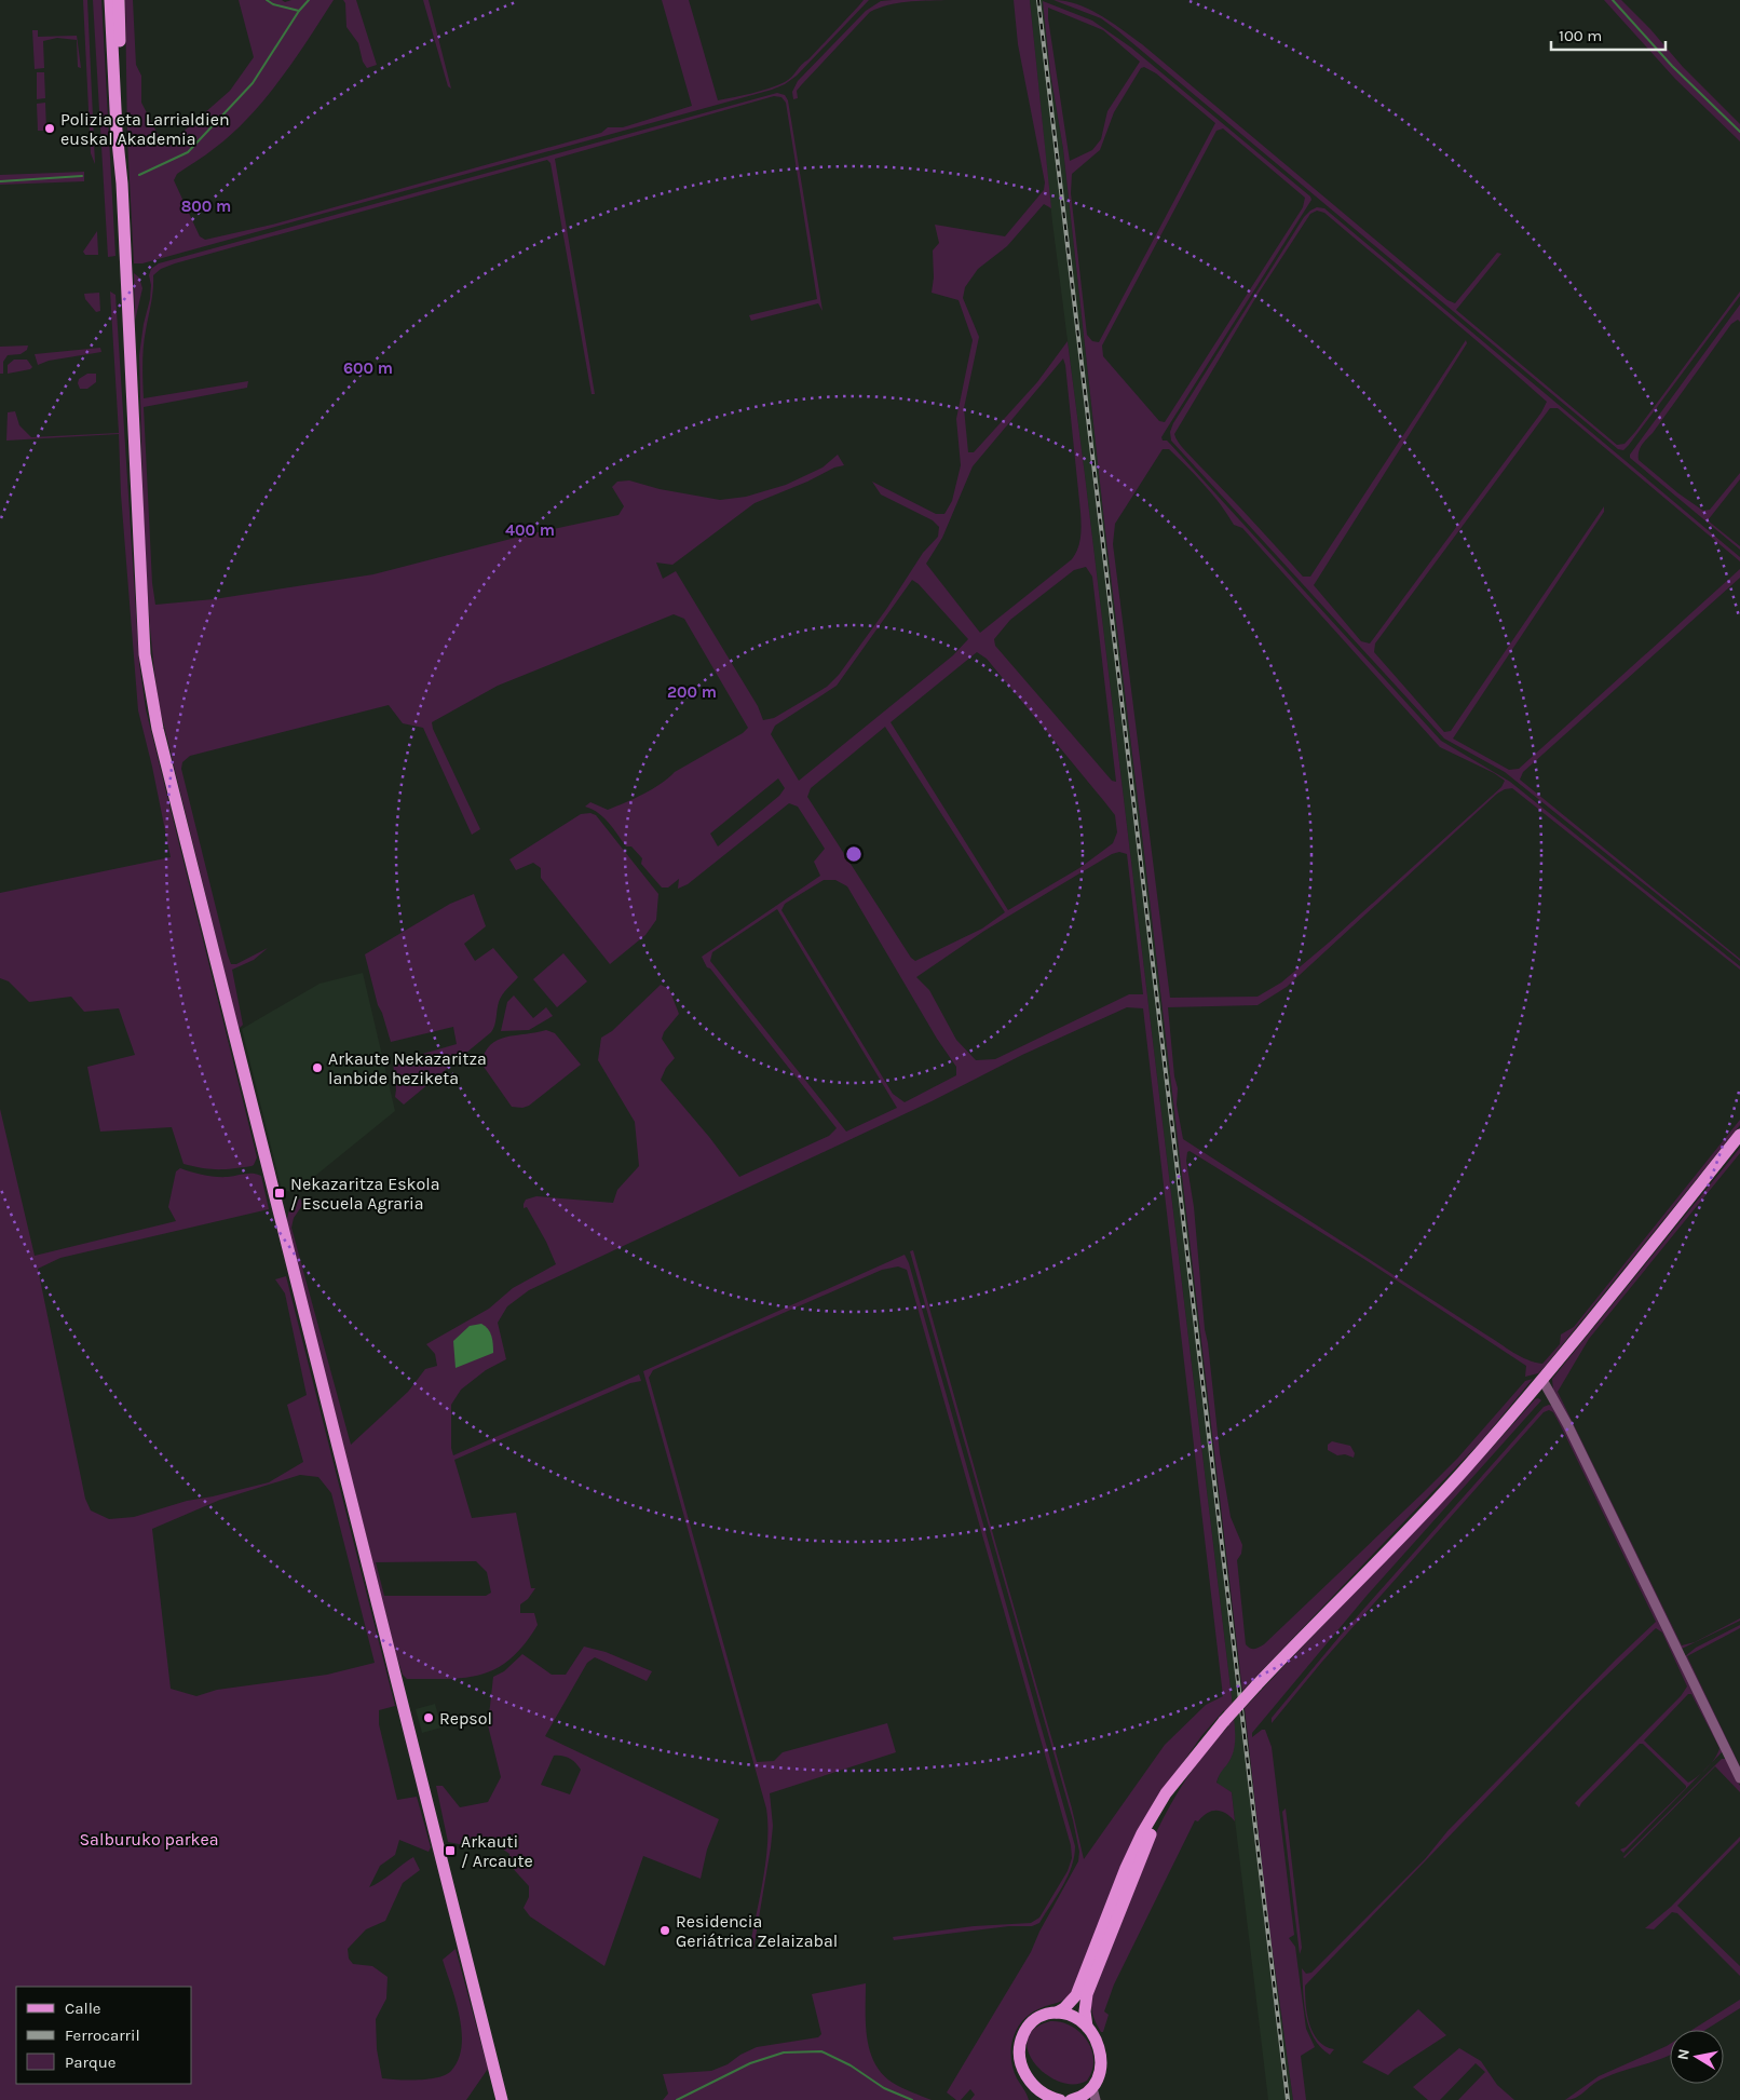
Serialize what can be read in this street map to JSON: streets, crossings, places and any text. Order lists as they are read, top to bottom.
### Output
{
  "parks": ["Salburuko parkea"],
  "places": {
    "other": [
      "Polizia eta Larrialdien euskal Akademia",
      "Arkaute Nekazaritza lanbide heziketa",
      "Repsol",
      "Residencia Geriátrica Zelaizabal"
    ],
    "transit": ["Nekazaritza Eskola / Escuela Agraria", "Arkauti / Arcaute"]
  },
  "legend": ["Calle", "Ferrocarril", "Parque"],
  "scale_bar": "100 m",
  "north": "left",
  "rings": [
    "800 m",
    "600 m",
    "400 m",
    "200 m"
  ]
}
